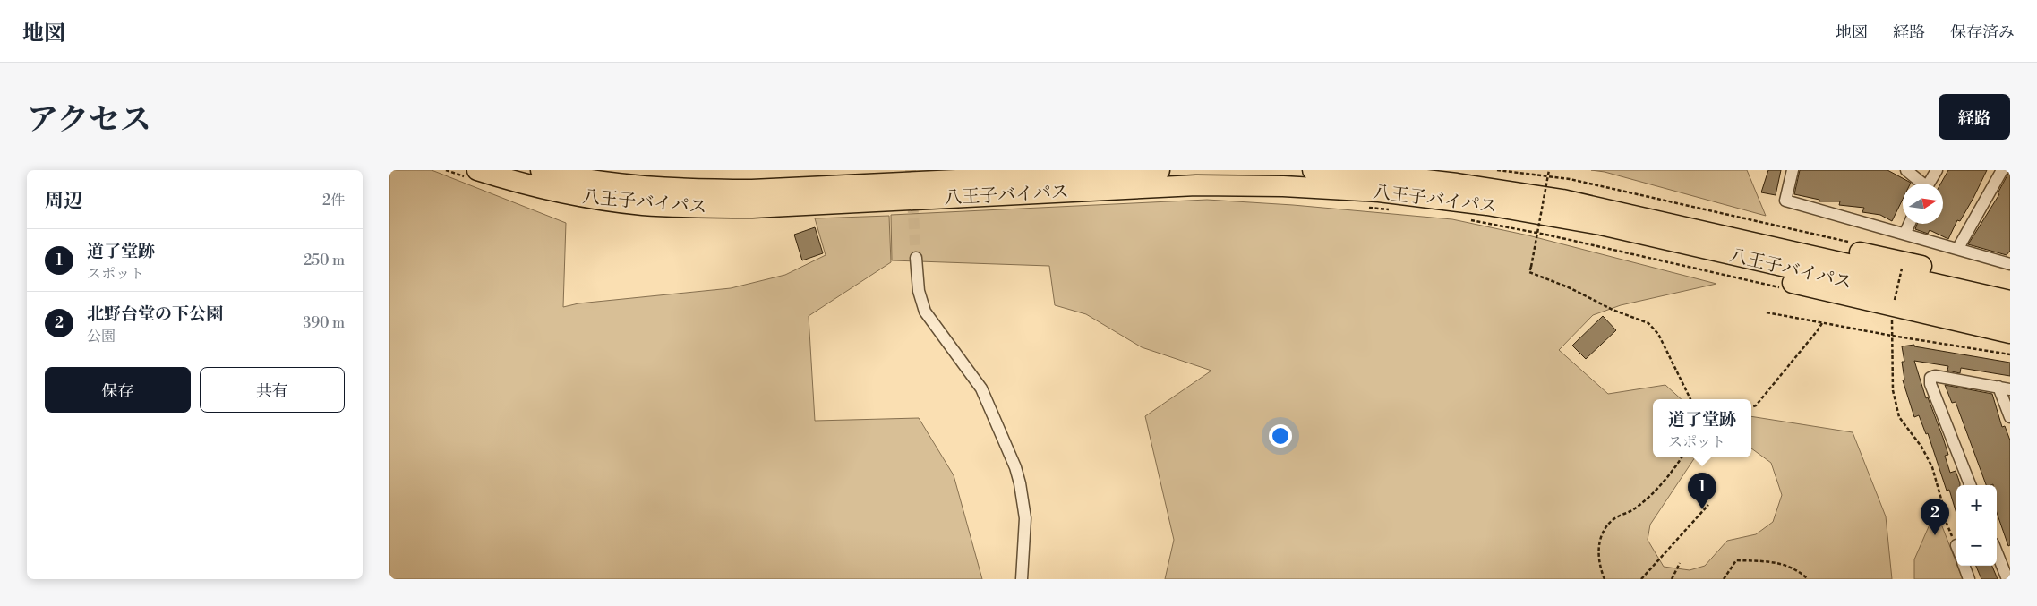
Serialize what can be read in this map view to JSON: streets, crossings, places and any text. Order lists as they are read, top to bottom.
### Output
{
  "streets": {
    "highway": ["八王子バイパス"]
  },
  "north": "right",
  "page": {
    "header": "地図",
    "nav": ["地図", "経路", "保存済み"],
    "title": "アクセス",
    "buttons": [
      "経路",
      ["保存", "共有"]
    ],
    "heading": ["周辺", "2件"],
    "list": [
      {
        "mark": "1",
        "name": "道了堂跡",
        "note": "スポット",
        "value": "250 m"
      },
      {
        "mark": "2",
        "name": "北野台堂の下公園",
        "note": "公園",
        "value": "390 m"
      }
    ],
    "popup": ["道了堂跡", "スポット"],
    "pins": ["1", "2"],
    "map_buttons": ["+", "−"]
  }
}
